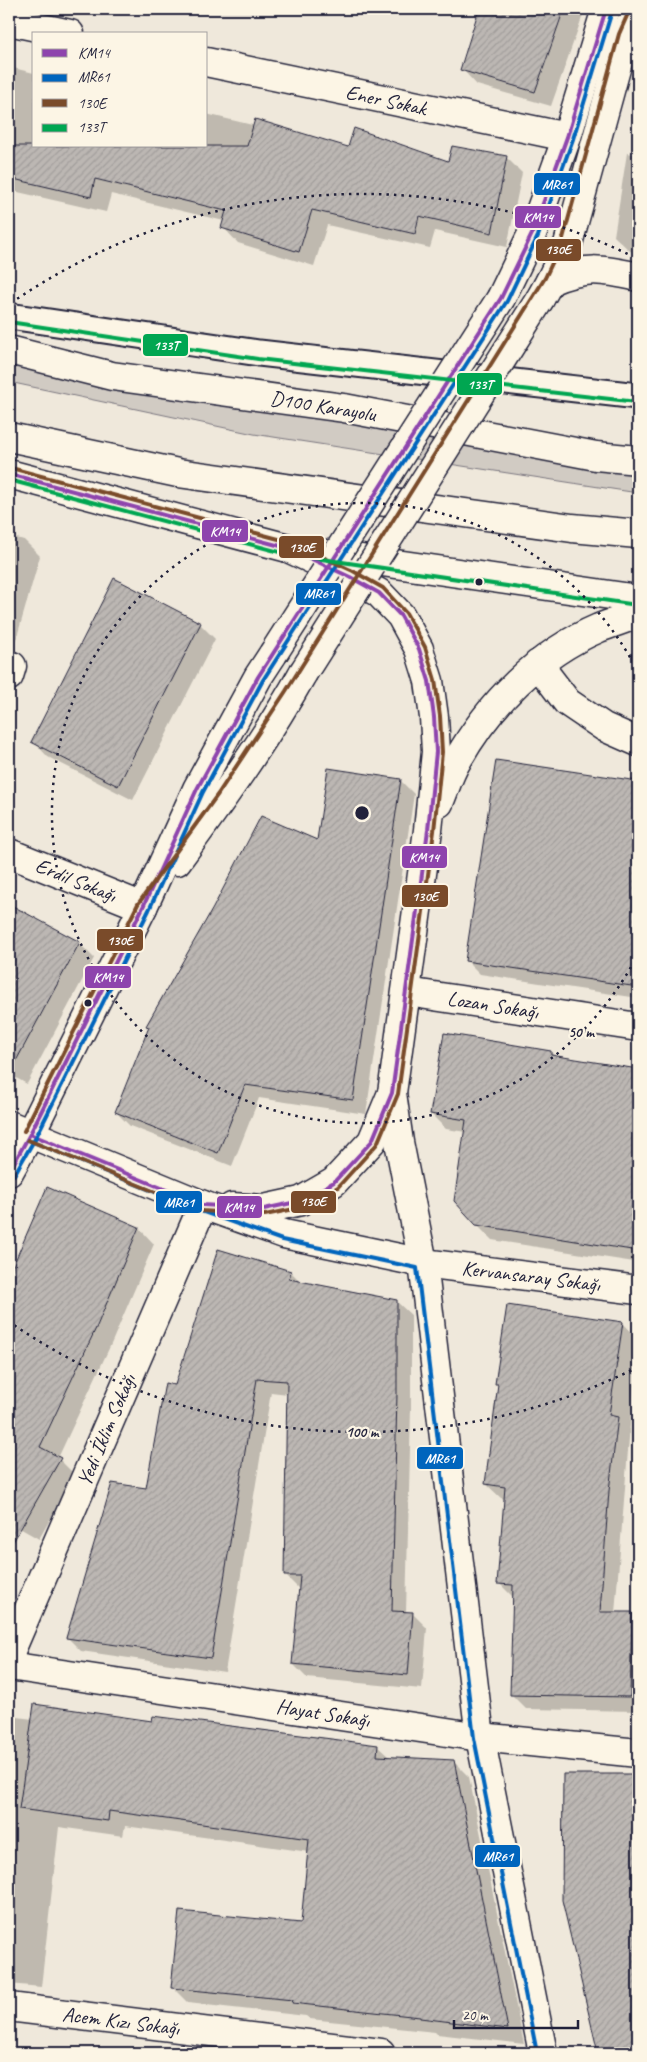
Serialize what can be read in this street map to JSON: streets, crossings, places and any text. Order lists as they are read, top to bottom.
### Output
{
  "streets": {
    "main road": [
      "Ener Sokak",
      "D100 Karayolu",
      "Erdil Sokağı",
      "Lozan Sokağı",
      "Kervansaray Sokağı",
      "Yedi İklim Sokağı",
      "Hayat Sokağı",
      "Acem Kızı Sokağı"
    ]
  },
  "crossings": [
    ["Kervansaray Sokağı", "Yedi İklim Sokağı"]
  ],
  "lines": [
    "transit line KM14",
    "transit line 130E",
    "transit line MR61",
    "transit line 133T"
  ],
  "legend": [
    "KM14",
    "MR61",
    "130E",
    "133T"
  ],
  "scale_bar": "20 m",
  "rings": ["50 m", "100 m"]
}
